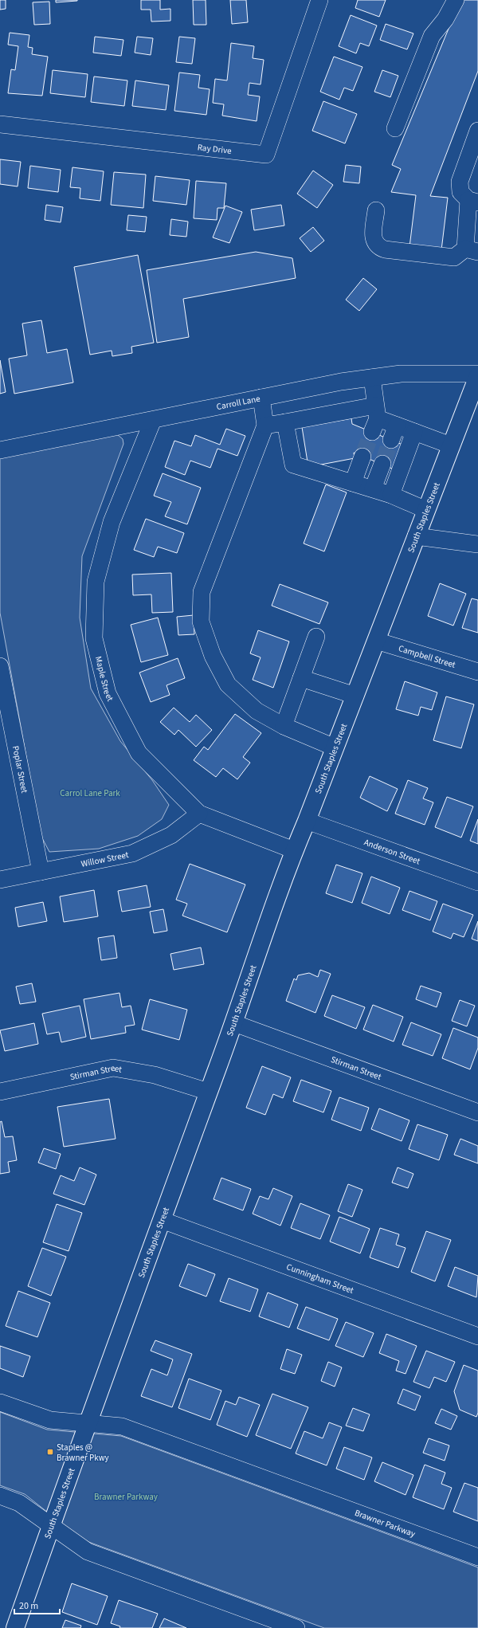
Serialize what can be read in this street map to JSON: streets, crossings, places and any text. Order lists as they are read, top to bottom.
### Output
{
  "streets": {
    "main road": ["South Staples Street"],
    "street": [
      "Ray Drive",
      "Carroll Lane",
      "Campbell Street",
      "Maple Street",
      "Poplar Street",
      "Anderson Street",
      "Willow Street",
      "Stirman Street",
      "Cunningham Street",
      "Brawner Parkway"
    ]
  },
  "crossings": [
    ["Carroll Lane", "Maple Street"],
    ["South Staples Street", "Campbell Street"],
    ["South Staples Street", "Maple Street"],
    ["South Staples Street", "Anderson Street"],
    ["South Staples Street", "Stirman Street"],
    ["South Staples Street", "Cunningham Street"],
    ["South Staples Street", "Brawner Parkway"],
    ["Maple Street", "Willow Street"],
    ["Poplar Street", "Willow Street"]
  ],
  "parks": ["Carrol Lane Park", "Brawner Parkway"],
  "places": {
    "transit": ["Staples @ Brawner Pkwy"]
  },
  "scale_bar": "20 m"
}
